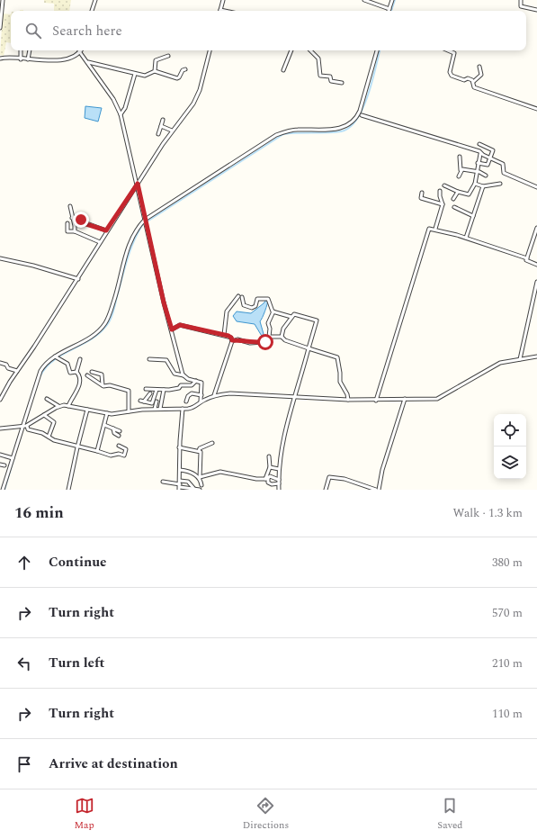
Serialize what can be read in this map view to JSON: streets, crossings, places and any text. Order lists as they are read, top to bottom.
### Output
{
  "page": {
    "search": "Search here",
    "heading": ["16 min", "Walk · 1.3 km"],
    "list": [
      ["Continue", "380 m"],
      ["Turn right", "570 m"],
      ["Turn left", "210 m"],
      ["Turn right", "110 m"],
      "Arrive at destination"
    ],
    "nav": ["Map", "Directions", "Saved"]
  }
}
